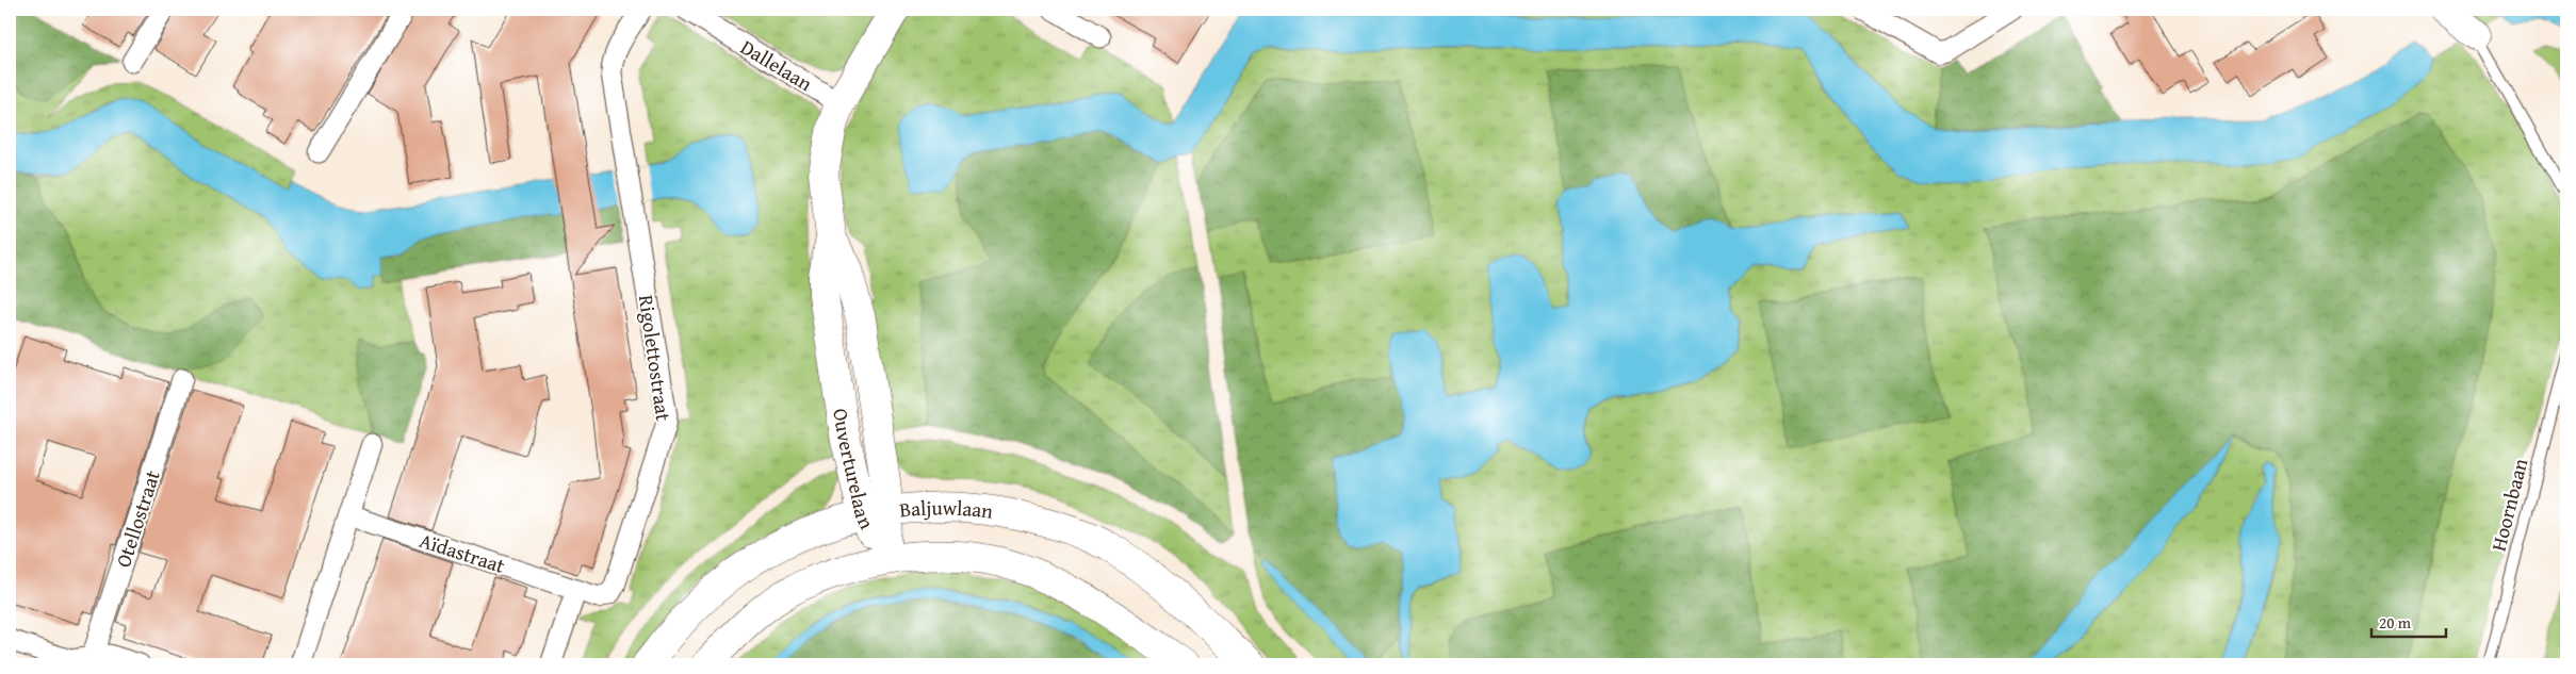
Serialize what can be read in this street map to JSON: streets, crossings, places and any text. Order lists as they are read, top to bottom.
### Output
{
  "streets": {
    "main road": ["Ouverturelaan", "Baljuwlaan"],
    "street": [
      "Dallelaan",
      "Rigolettostraat",
      "Otellostraat",
      "Aïdastraat"
    ],
    "lane": ["Hoornbaan"]
  },
  "crossings": [
    ["Dallelaan", "Ouverturelaan"],
    ["Rigolettostraat", "Aïdastraat"],
    ["Ouverturelaan", "Baljuwlaan"]
  ],
  "scale_bar": "20 m"
}
